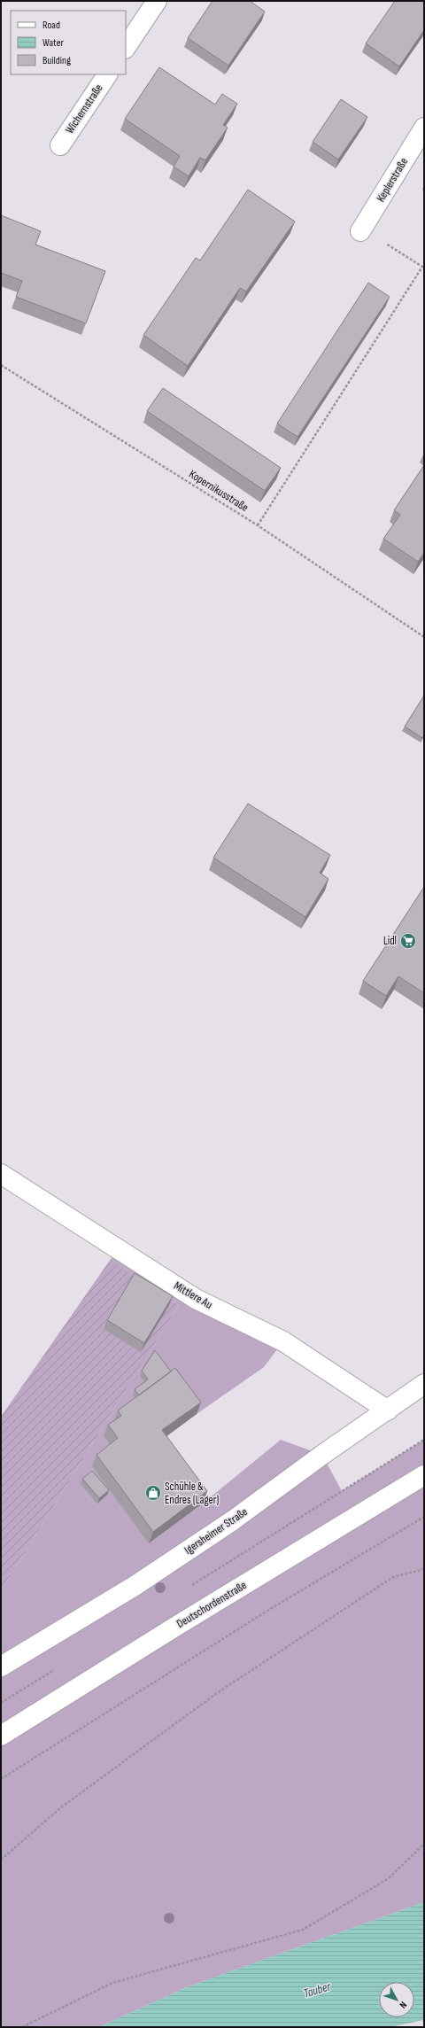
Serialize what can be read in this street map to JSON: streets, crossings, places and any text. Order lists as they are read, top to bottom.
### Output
{
  "streets": {
    "street": [
      "Wichernstraße",
      "Keplerstraße",
      "Mittlere Au",
      "Igersheimer Straße",
      "Deutschordenstraße"
    ],
    "path": ["Kopernikusstraße"]
  },
  "crossings": [
    ["Mittlere Au", "Igersheimer Straße"]
  ],
  "water": ["Tauber"],
  "places": {
    "supermarket": ["Lidl"],
    "shop": ["Schühle & Endres (Lager)"]
  },
  "legend": ["Road", "Water", "Building"],
  "north": "bottom right"
}
